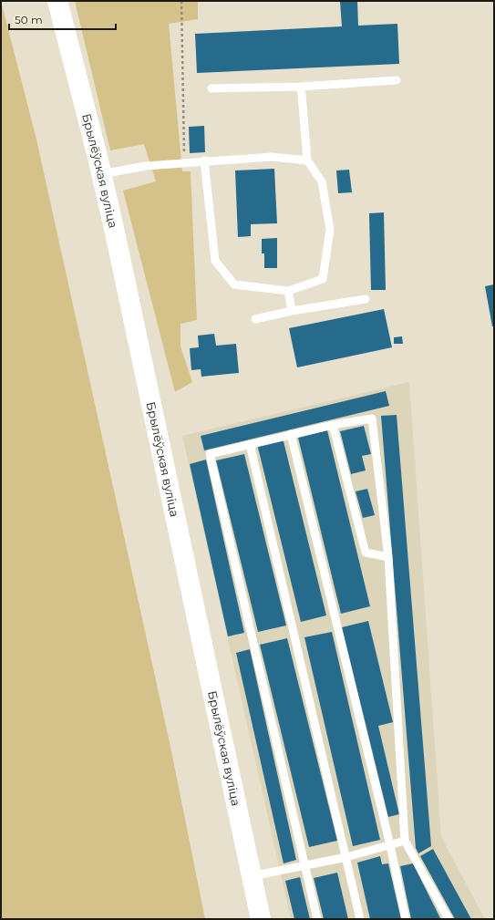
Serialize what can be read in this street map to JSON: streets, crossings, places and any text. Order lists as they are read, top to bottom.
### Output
{
  "streets": {
    "street": ["Брылёўская вуліца"]
  },
  "scale_bar": "50 m"
}
